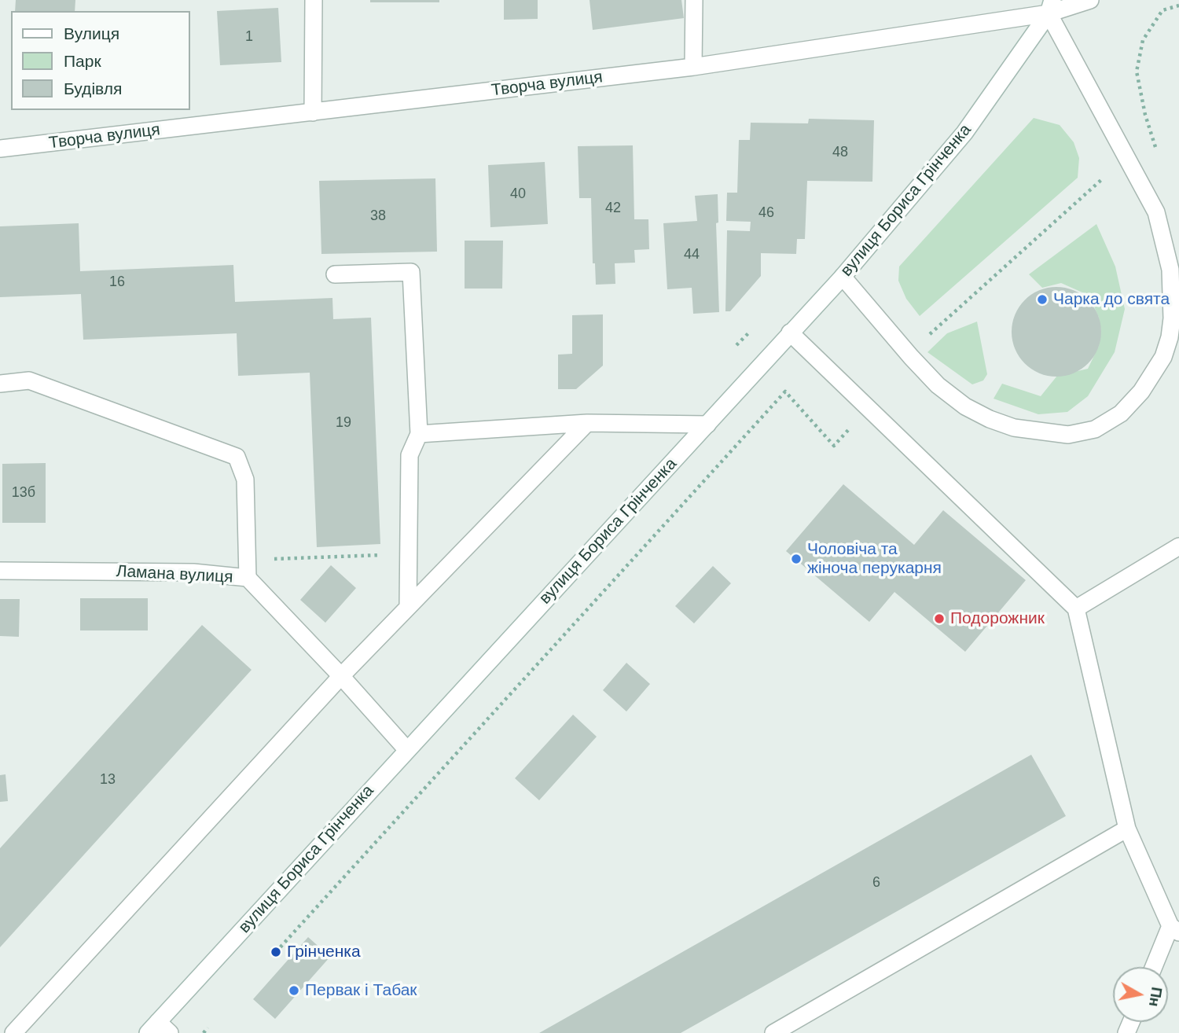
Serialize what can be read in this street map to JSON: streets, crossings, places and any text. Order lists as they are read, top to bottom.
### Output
{
  "streets": {
    "street": ["Творча вулиця", "вулиця Бориса Грінченка", "Ламана вулиця"]
  },
  "crossings": [
    ["Творча вулиця", "вулиця Бориса Грінченка"],
    ["вулиця Бориса Грінченка", "Ламана вулиця"]
  ],
  "places": [
    "Чарка до свята",
    "Чоловіча та жіноча перукарня",
    "Подорожник",
    "Грінченка",
    "Первак і Табак"
  ],
  "house_numbers": [
    "1",
    "48",
    "40",
    "42",
    "46",
    "38",
    "44",
    "16",
    "19",
    "13б",
    "13",
    "6"
  ],
  "legend": ["Вулиця", "Парк", "Будівля"],
  "north": "right"
}
